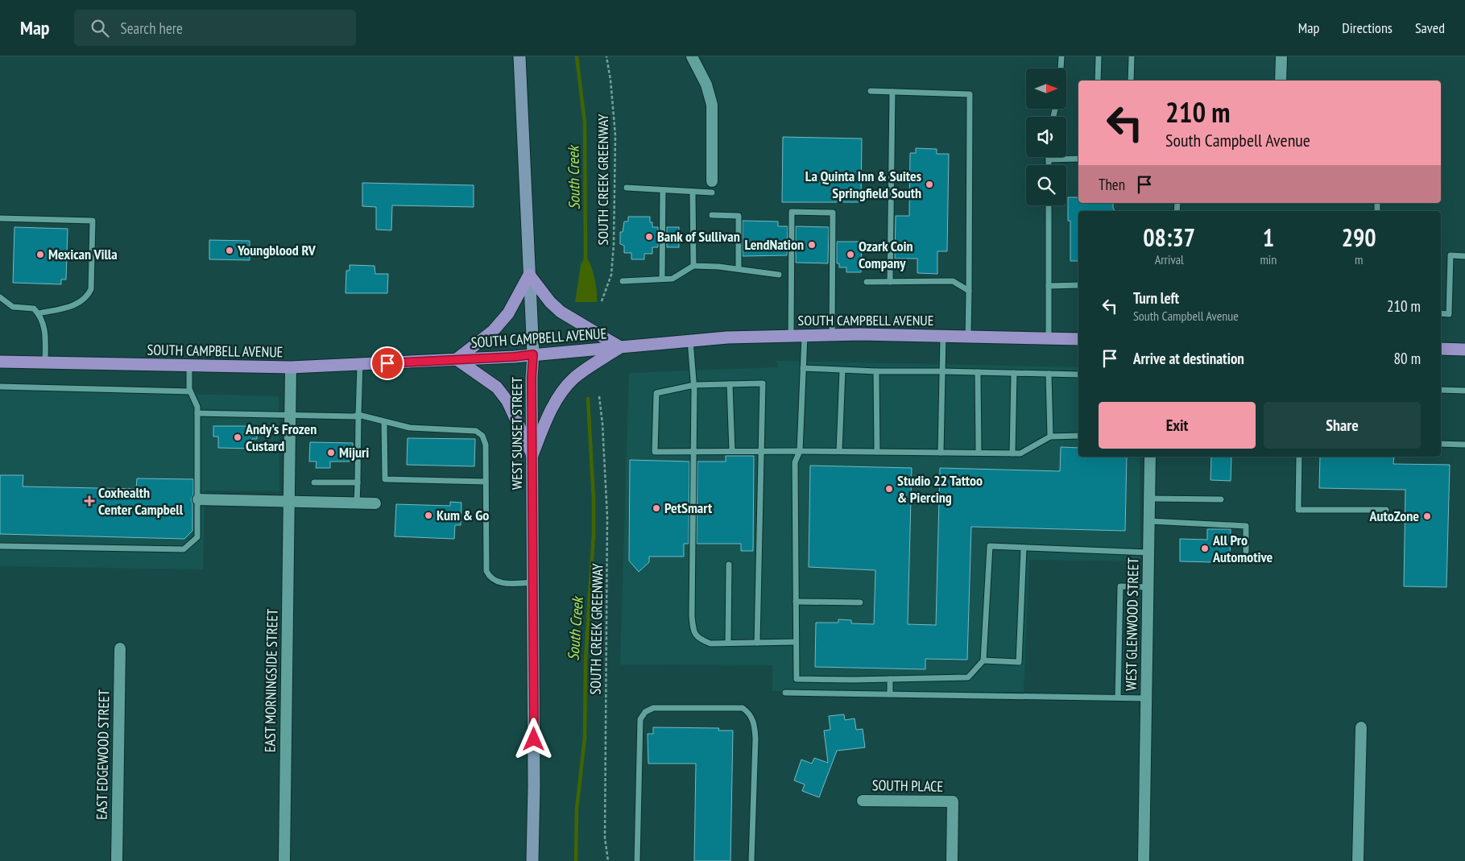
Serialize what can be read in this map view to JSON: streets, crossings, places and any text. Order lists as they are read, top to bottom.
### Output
{
  "streets": {
    "main road": ["SOUTH CAMPBELL AVENUE", "WEST SUNSET STREET"],
    "street": [
      "WEST GLENWOOD STREET",
      "EAST MORNINGSIDE STREET",
      "EAST EDGEWOOD STREET",
      "SOUTH PLACE"
    ],
    "path": ["SOUTH CREEK GREENWAY"]
  },
  "crossings": [
    ["SOUTH CAMPBELL AVENUE", "WEST SUNSET STREET"],
    ["SOUTH CAMPBELL AVENUE", "EAST MORNINGSIDE STREET"]
  ],
  "water": ["South Creek"],
  "places": {
    "other": [
      "La Quinta Inn & Suites Springfield South",
      "Bank of Sullivan",
      "LendNation",
      "Youngblood RV",
      "Mexican Villa",
      "Ozark Coin Company",
      "Andy's Frozen Custard",
      "Mijuri",
      "Studio 22 Tattoo & Piercing",
      "PetSmart",
      "Kum & Go",
      "AutoZone",
      "All Pro Automotive"
    ],
    "health": ["Coxhealth Center Campbell"]
  },
  "north": "right",
  "page": {
    "header": "Map",
    "search": "Search here",
    "nav": ["Map", "Directions", "Saved"],
    "turn": ["210 m", "South Campbell Avenue"],
    "then": "Then",
    "eta": [
      "08:37",
      "Arrival",
      "1",
      "min",
      "290",
      "m"
    ],
    "list": [
      {
        "name": "Turn left",
        "note": "South Campbell Avenue",
        "value": "210 m"
      },
      {
        "name": "Arrive at destination",
        "value": "80 m"
      }
    ],
    "buttons": ["Exit", "Share"]
  }
}
